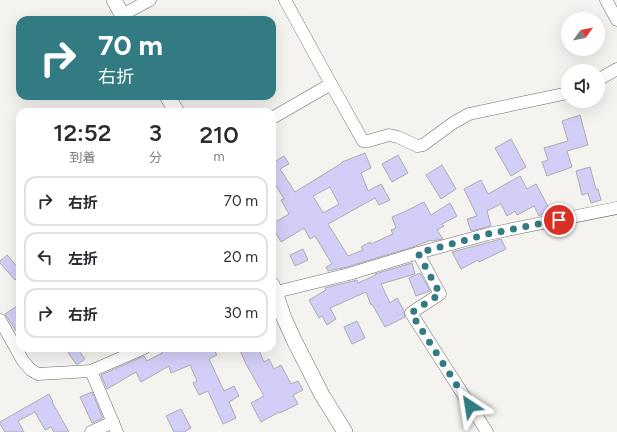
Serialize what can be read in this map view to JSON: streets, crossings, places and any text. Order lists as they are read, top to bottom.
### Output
{
  "north": "top right",
  "page": {
    "turn": ["70 m", "右折"],
    "eta": [
      "12:52",
      "到着",
      "3",
      "分",
      "210",
      "m"
    ],
    "list": [
      {
        "name": "右折",
        "value": "70 m"
      },
      {
        "name": "左折",
        "value": "20 m"
      },
      {
        "name": "右折",
        "value": "30 m"
      }
    ]
  }
}
